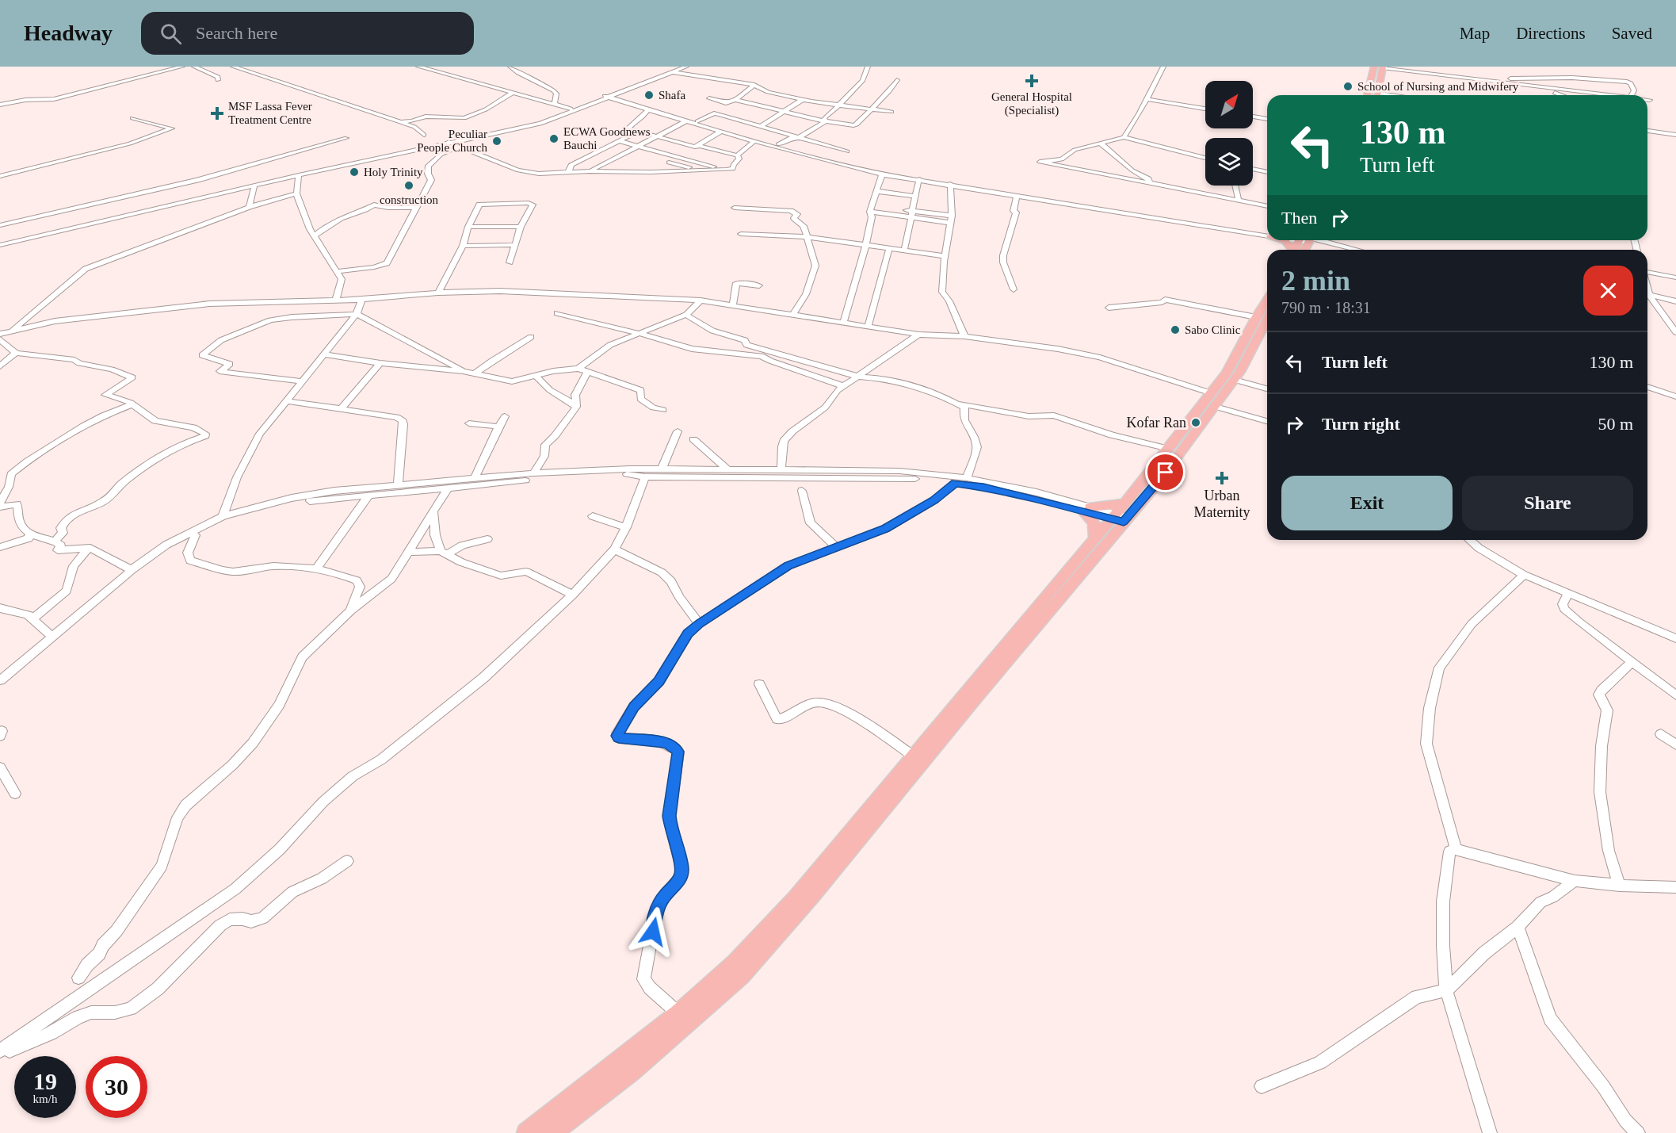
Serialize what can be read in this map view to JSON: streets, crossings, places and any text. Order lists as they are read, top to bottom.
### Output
{
  "places": {
    "health": ["General Hospital (Specialist)", "MSF Lassa Fever Treatment Centre", "Urban Maternity"],
    "other": [
      "School of Nursing and Midwifery",
      "Shafa",
      "ECWA Goodnews Bauchi",
      "Peculiar People Church",
      "Holy Trinity",
      "construction",
      "Sabo Clinic",
      "Kofar Ran"
    ]
  },
  "north": "top right",
  "page": {
    "header": "Headway",
    "search": "Search here",
    "nav": ["Map", "Directions", "Saved"],
    "turn": ["130 m", "Turn left"],
    "then": "Then",
    "heading": ["2 min", "790 m · 18:31"],
    "list": [
      {
        "name": "Turn left",
        "value": "130 m"
      },
      {
        "name": "Turn right",
        "value": "50 m"
      }
    ],
    "buttons": ["Exit", "Share"],
    "speed": "19 km/h",
    "limit": "30"
  }
}
